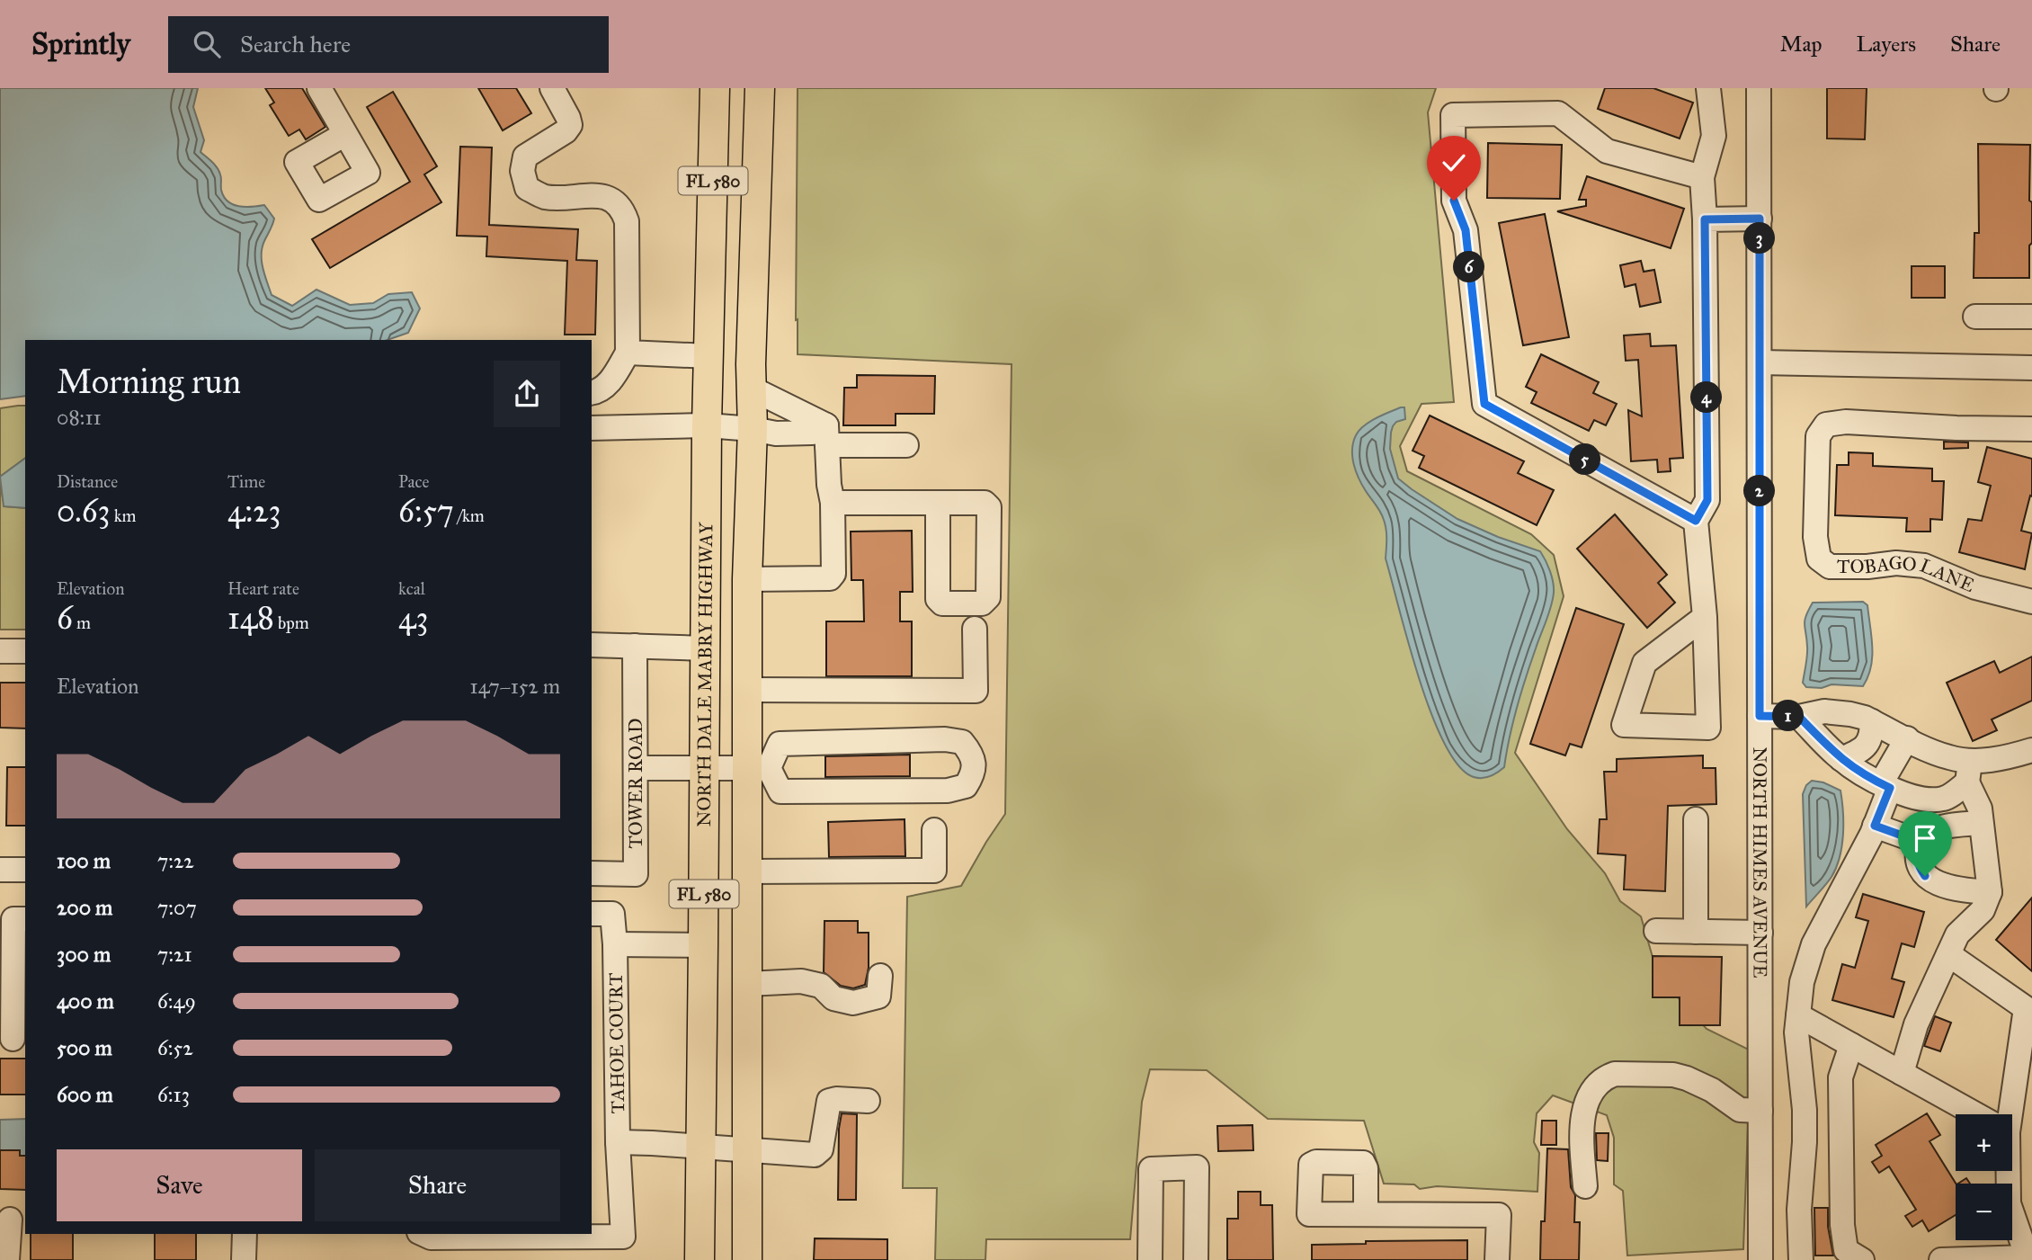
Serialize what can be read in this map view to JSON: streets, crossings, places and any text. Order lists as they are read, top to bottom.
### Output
{
  "streets": {
    "main road": ["FL 580", "NORTH DALE MABRY HIGHWAY"],
    "street": [
      "TOBAGO LANE",
      "TOWER ROAD",
      "NORTH HIMES AVENUE",
      "TAHOE COURT"
    ]
  },
  "page": {
    "header": "Sprintly",
    "search": "Search here",
    "nav": ["Map", "Layers", "Share"],
    "pins": [
      "3",
      "6",
      "4",
      "5",
      "2",
      "1"
    ],
    "heading": ["Morning run", "08:11"],
    "stats": [
      ["Distance", "0.63 km"],
      ["Time", "4:23"],
      ["Pace", "6:57 /km"],
      ["Elevation", "6 m"],
      ["Heart rate", "148 bpm"],
      ["kcal", "43"]
    ],
    "chart": ["Elevation", "147–152 m"],
    "list": [
      {
        "name": "100 m",
        "note": "7:22"
      },
      {
        "name": "200 m",
        "note": "7:07"
      },
      {
        "name": "300 m",
        "note": "7:21"
      },
      {
        "name": "400 m",
        "note": "6:49"
      },
      {
        "name": "500 m",
        "note": "6:52"
      },
      {
        "name": "600 m",
        "note": "6:13"
      }
    ],
    "map_buttons": ["+", "−"],
    "buttons": ["Save", "Share"]
  }
}
